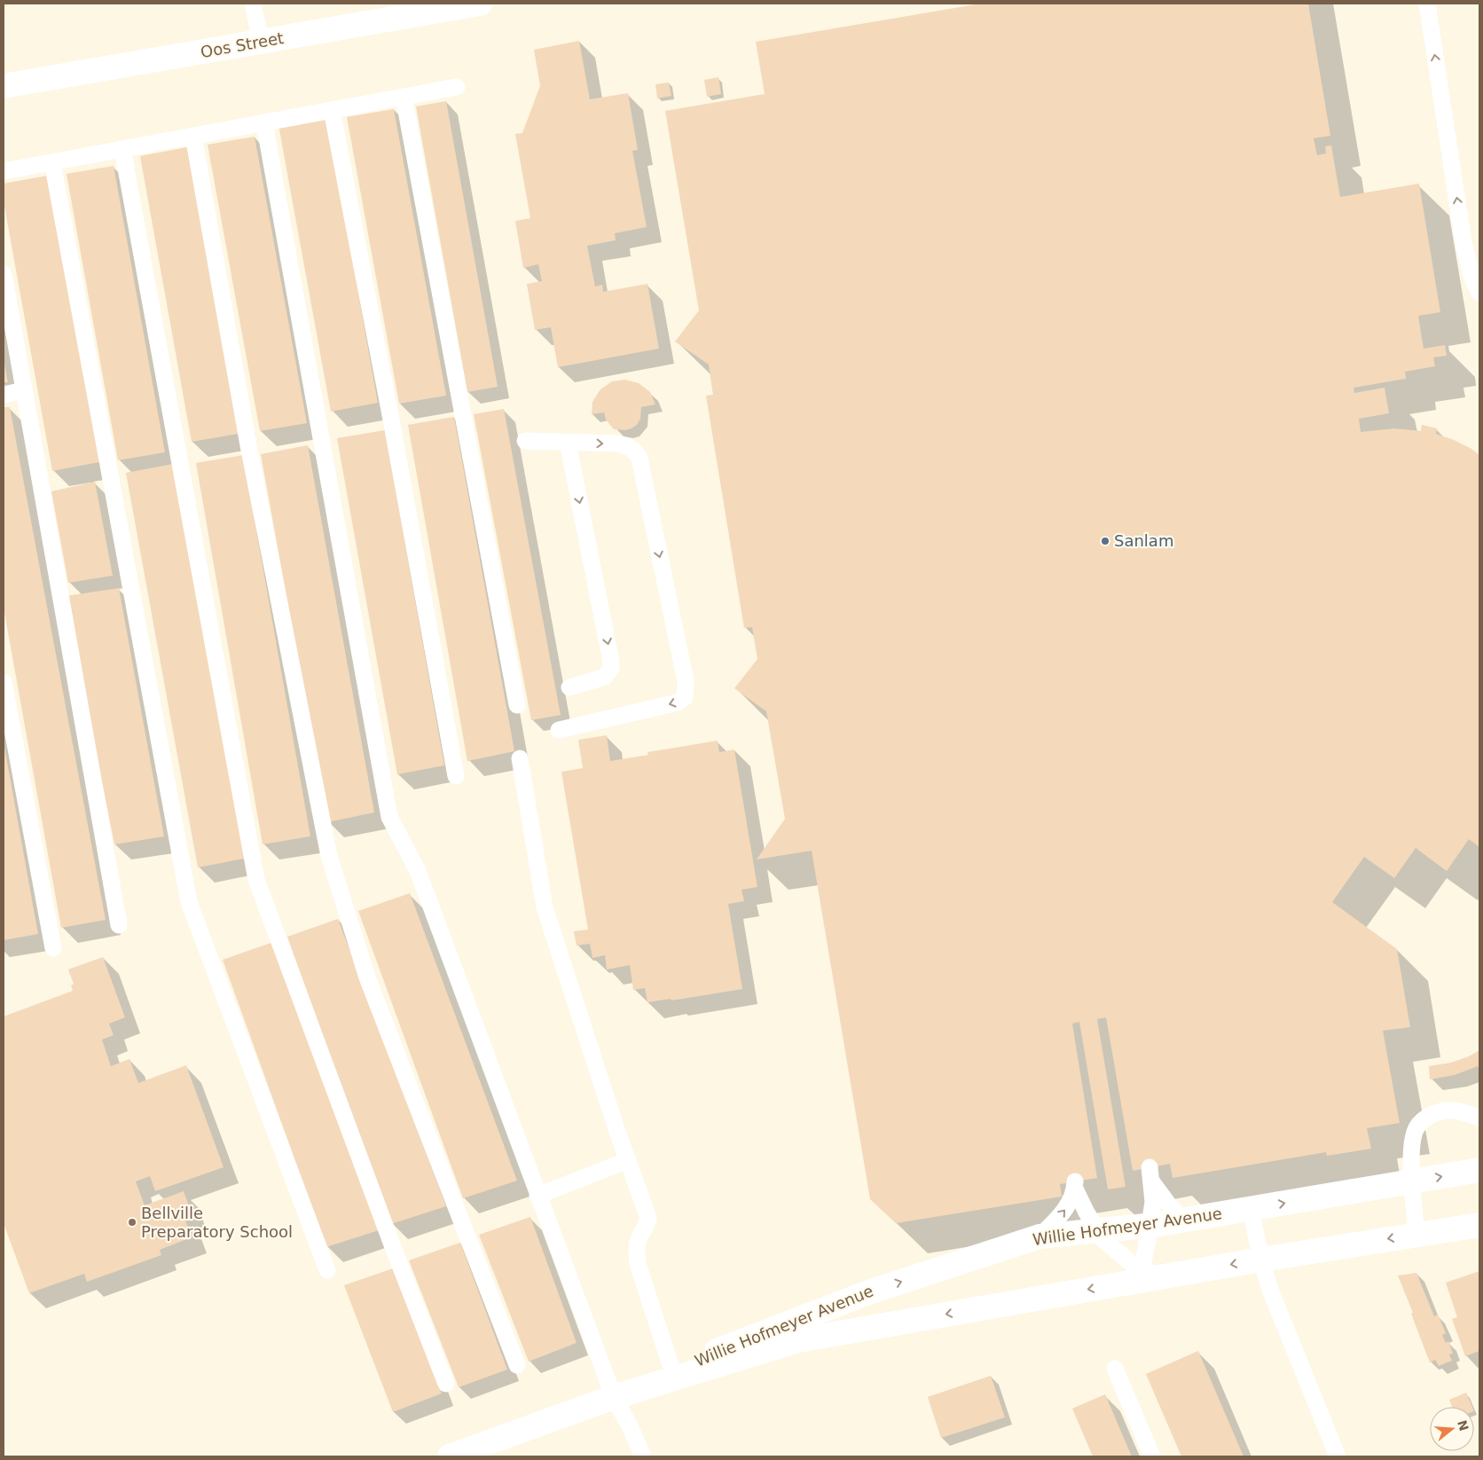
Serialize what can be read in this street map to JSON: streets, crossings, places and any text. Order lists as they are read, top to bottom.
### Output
{
  "streets": {
    "street": ["Oos Street", "Willie Hofmeyer Avenue"]
  },
  "places": ["Sanlam", "Bellville Preparatory School"],
  "north": "right"
}
